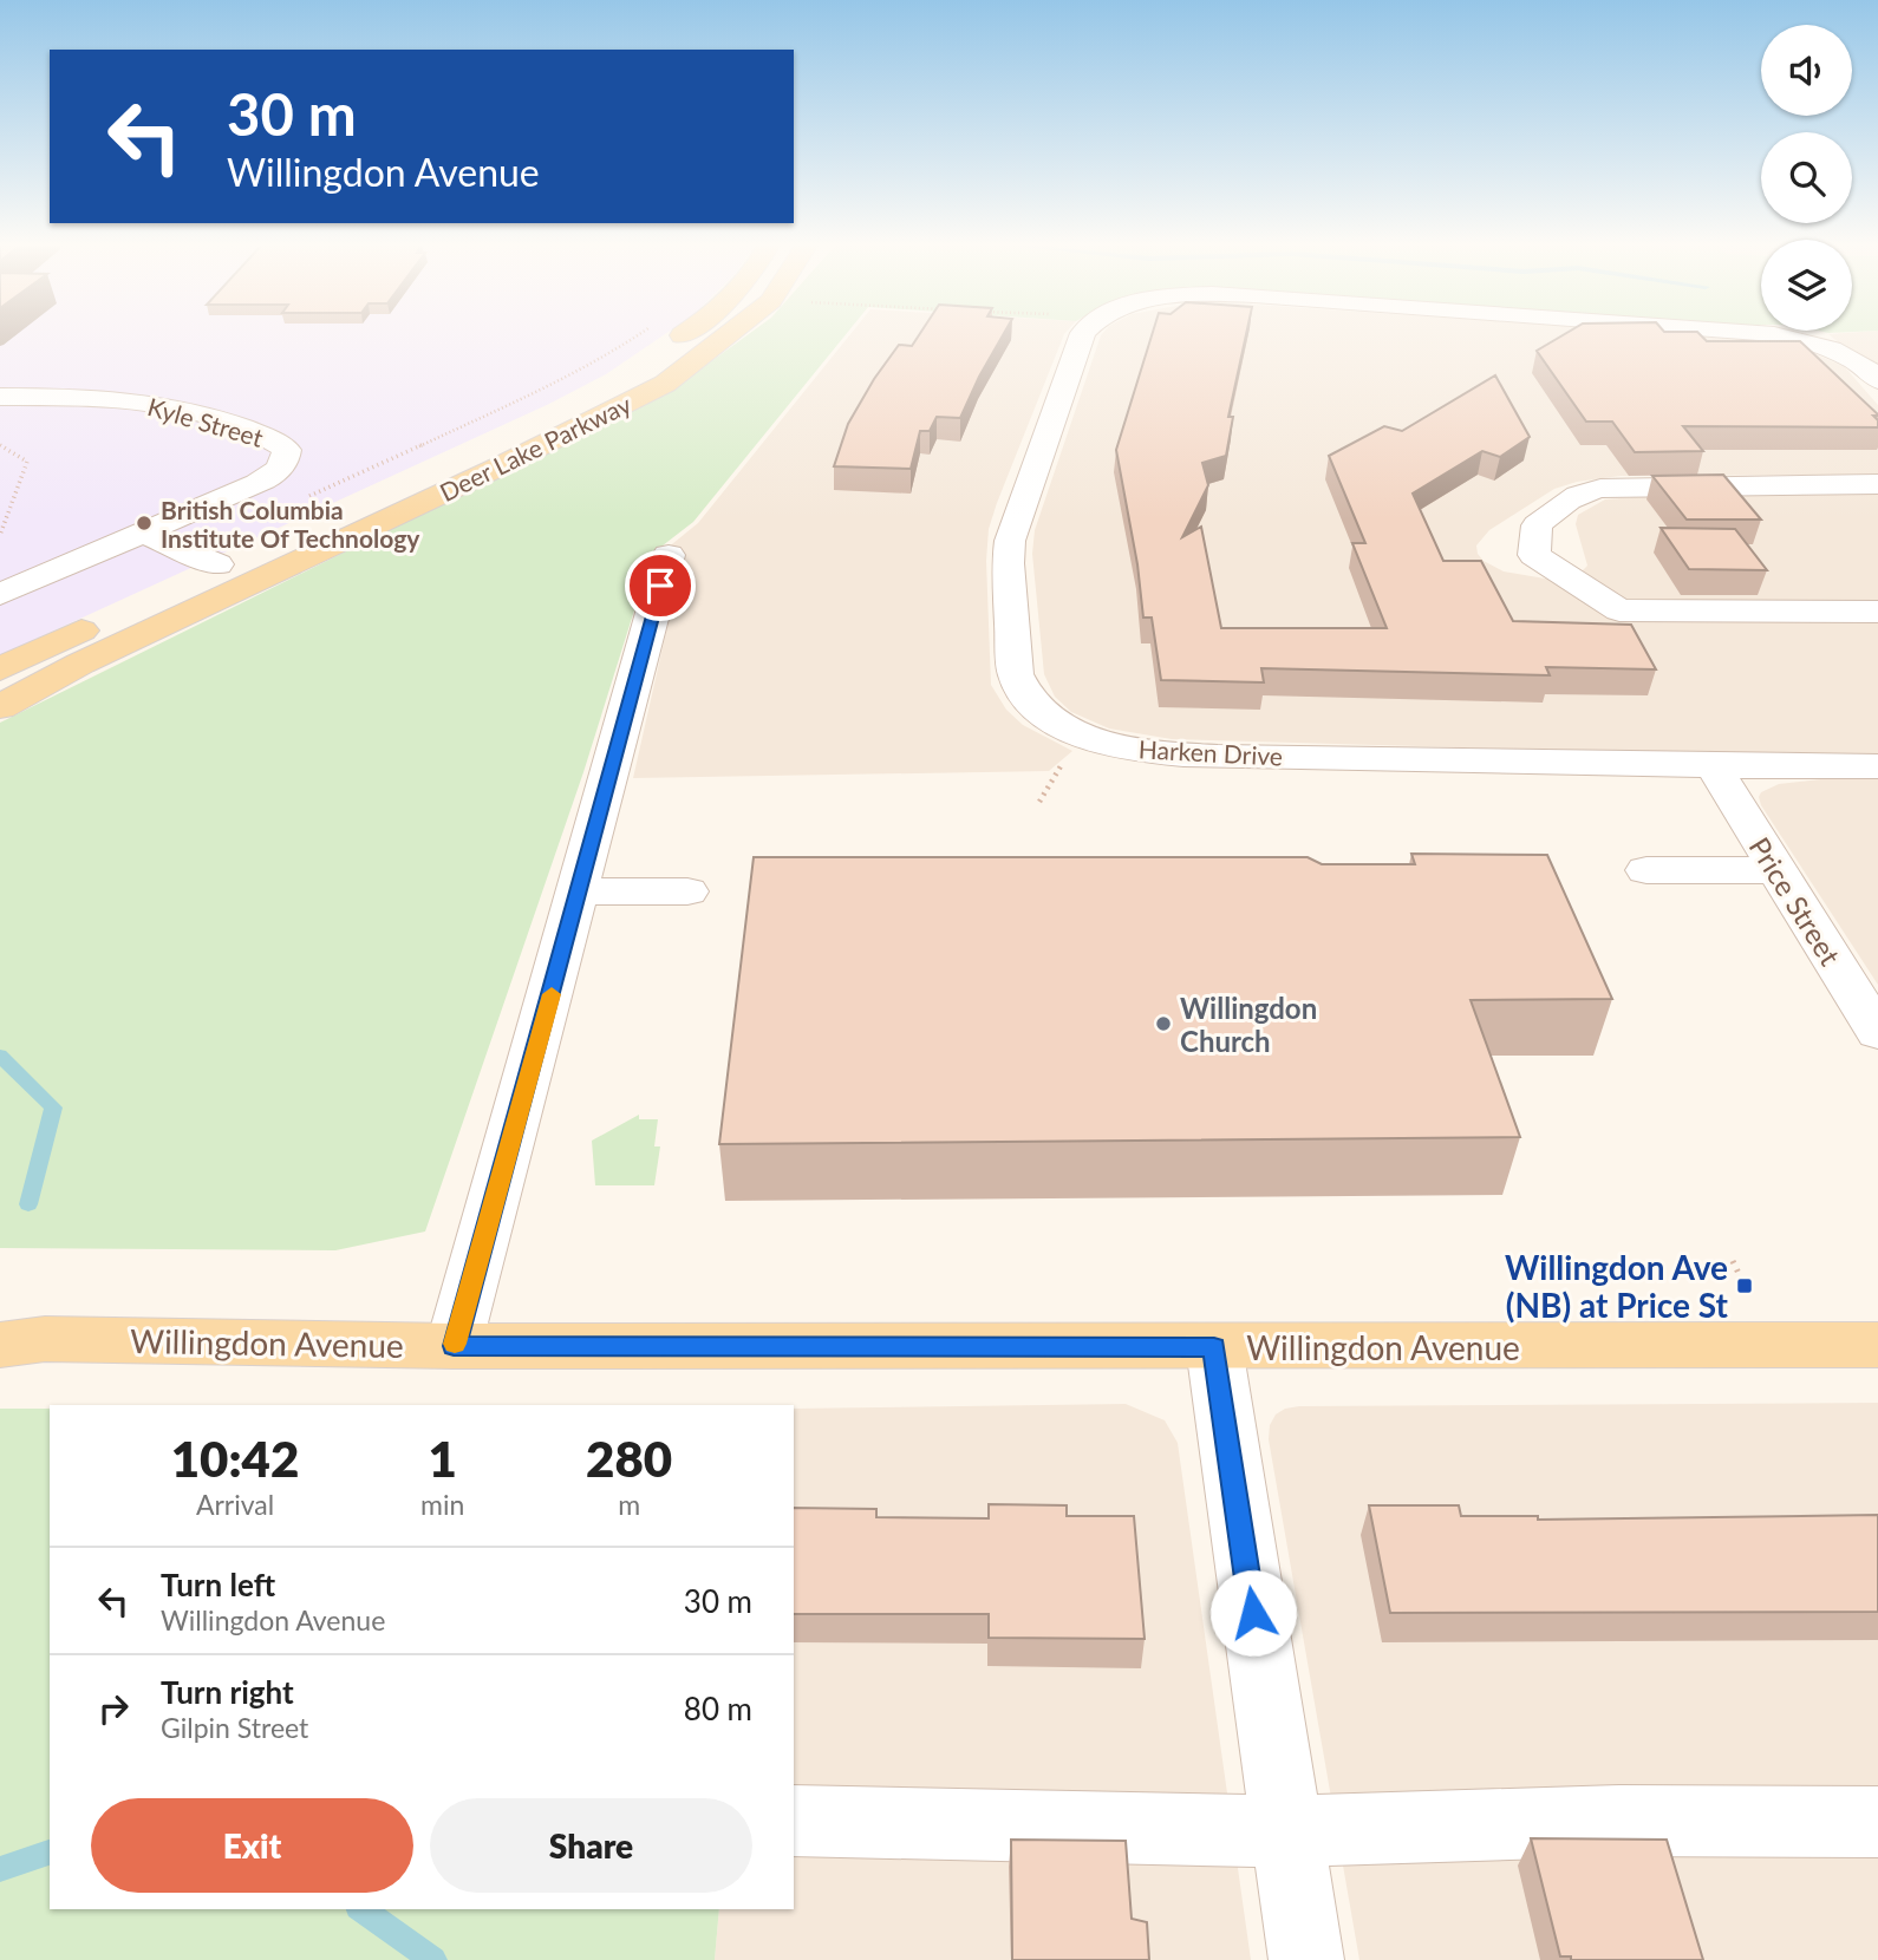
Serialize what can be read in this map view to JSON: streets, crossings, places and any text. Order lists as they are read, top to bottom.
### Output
{
  "streets": {
    "main road": ["Deer Lake Parkway", "Willingdon Avenue"],
    "street": ["Kyle Street", "Harken Drive", "Price Street"]
  },
  "crossings": [
    ["Harken Drive", "Price Street"]
  ],
  "places": {
    "other": ["British Columbia Institute Of Technology", "Willingdon Church"],
    "transit": ["Willingdon Ave (NB) at Price St"]
  },
  "page": {
    "turn": ["30 m", "Willingdon Avenue"],
    "eta": [
      "10:42",
      "Arrival",
      "1",
      "min",
      "280",
      "m"
    ],
    "list": [
      {
        "name": "Turn left",
        "note": "Willingdon Avenue",
        "value": "30 m"
      },
      {
        "name": "Turn right",
        "note": "Gilpin Street",
        "value": "80 m"
      }
    ],
    "buttons": ["Exit", "Share"]
  }
}
